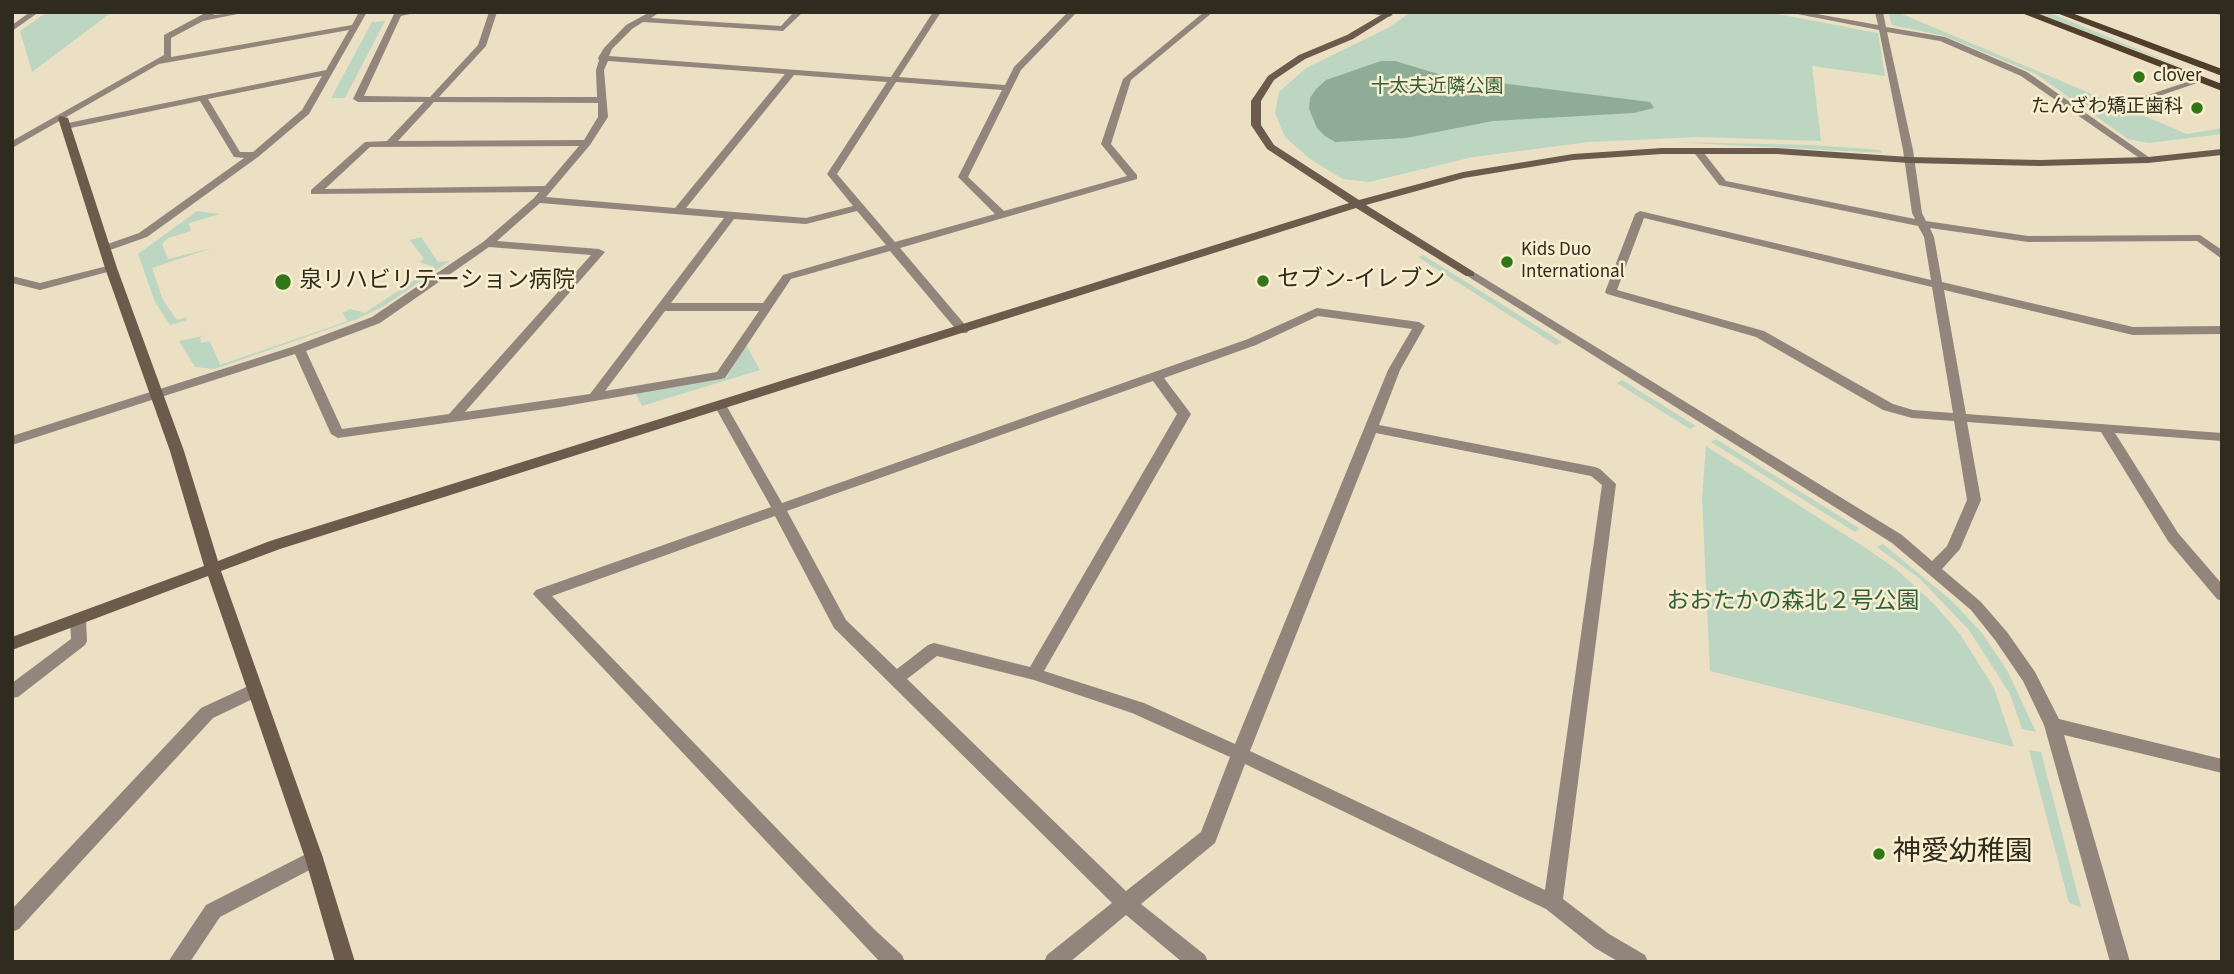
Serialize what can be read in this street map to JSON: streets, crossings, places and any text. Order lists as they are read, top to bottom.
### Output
{
  "parks": ["十太夫近隣公園", "おおたかの森北２号公園"],
  "places": [
    "clover",
    "たんざわ矯正歯科",
    "Kids Duo International",
    "セブン-イレブン",
    "泉リハビリテーション病院",
    "神愛幼稚園"
  ]
}
